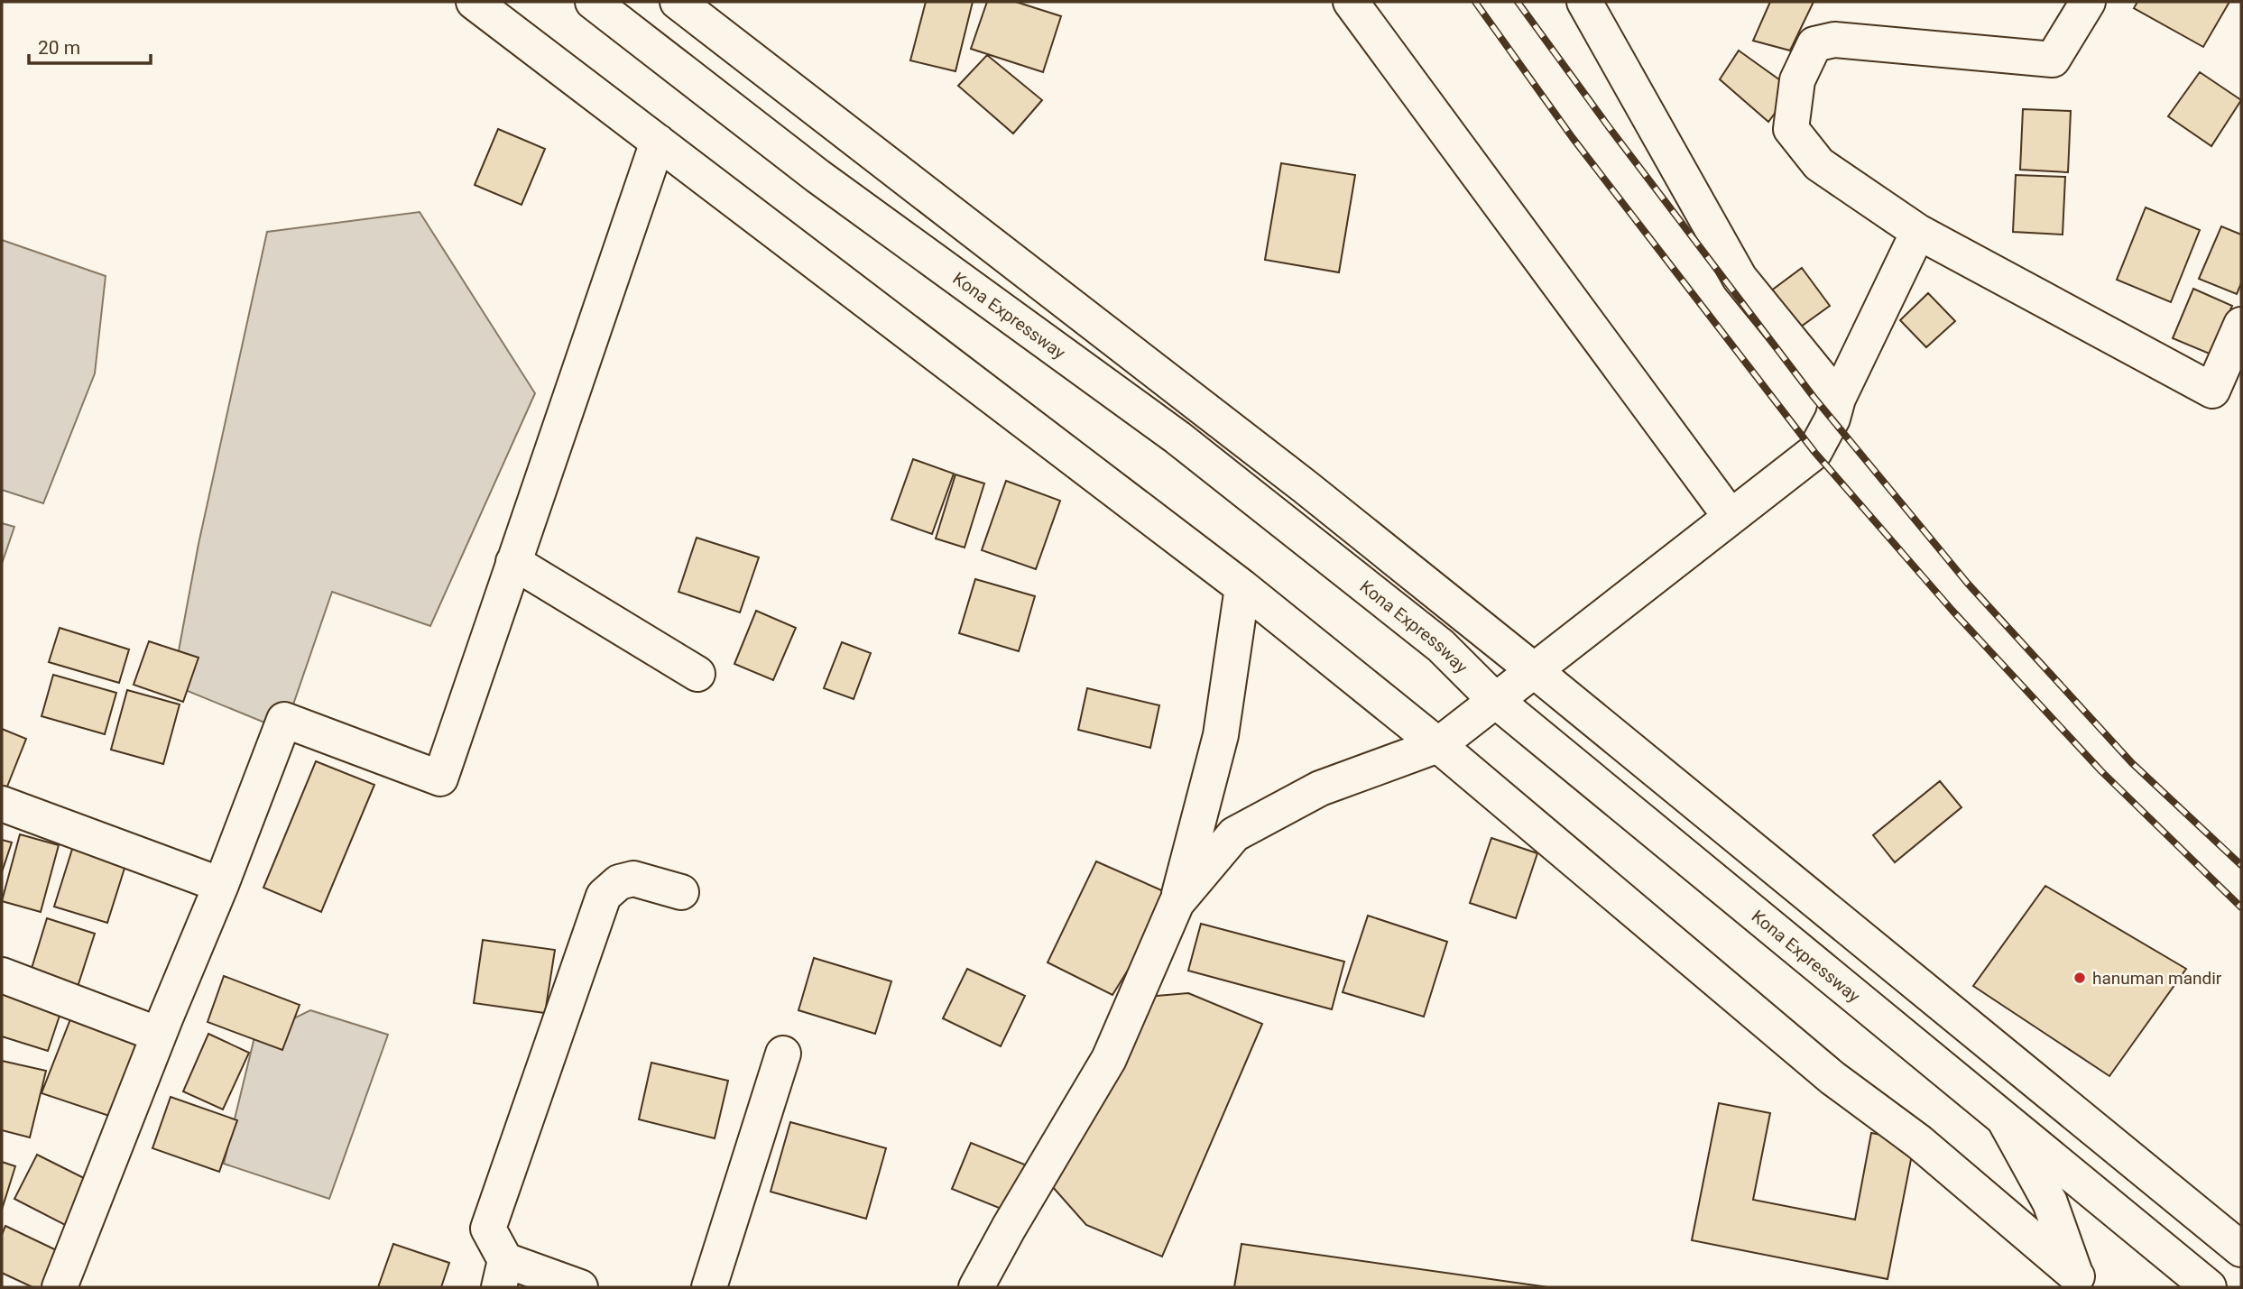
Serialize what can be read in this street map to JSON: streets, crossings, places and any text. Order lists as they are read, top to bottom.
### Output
{
  "streets": {
    "main road": ["Kona Expressway"]
  },
  "places": ["hanuman mandir"],
  "scale_bar": "20 m"
}
